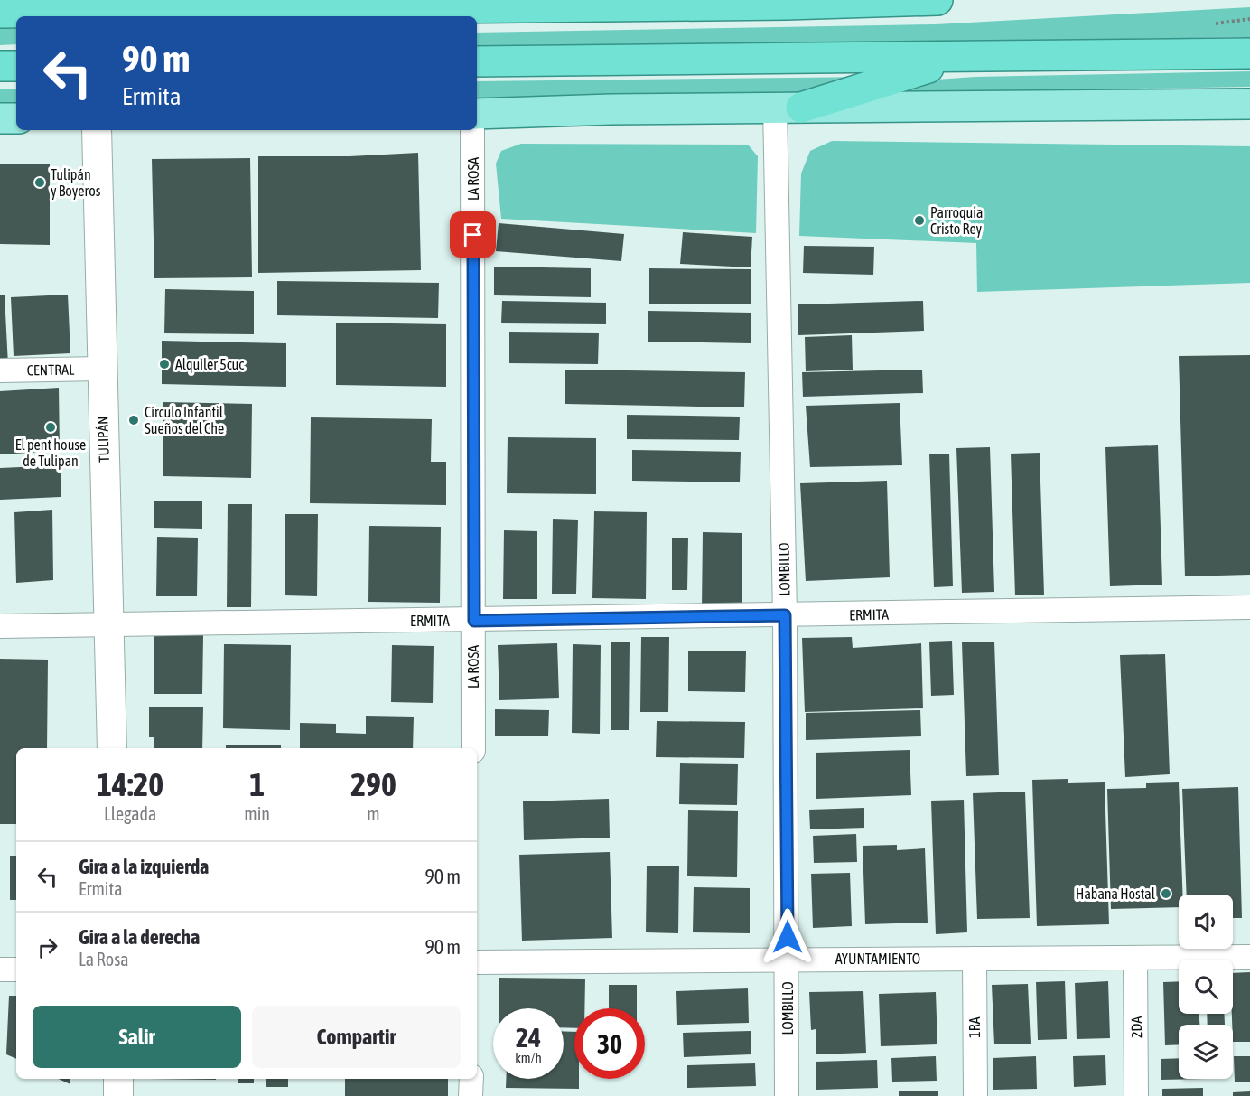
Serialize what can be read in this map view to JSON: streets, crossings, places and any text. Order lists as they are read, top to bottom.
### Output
{
  "streets": {
    "street": [
      "LA ROSA",
      "CENTRAL",
      "TULIPÁN",
      "LOMBILLO",
      "ERMITA",
      "AYUNTAMIENTO",
      "1RA",
      "2DA"
    ]
  },
  "crossings": [
    ["LA ROSA", "ERMITA"],
    ["CENTRAL", "TULIPÁN"],
    ["TULIPÁN", "ERMITA"],
    ["LOMBILLO", "ERMITA"],
    ["LOMBILLO", "AYUNTAMIENTO"],
    ["AYUNTAMIENTO", "1RA"],
    ["AYUNTAMIENTO", "2DA"]
  ],
  "places": [
    "Tulipán y Boyeros",
    "Parroquia Cristo Rey",
    "Alquiler 5cuc",
    "Círculo Infantil Sueños del Che",
    "El pent house de Tulipan",
    "Habana Hostal"
  ],
  "page": {
    "turn": ["90 m", "Ermita"],
    "eta": [
      "14:20",
      "Llegada",
      "1",
      "min",
      "290",
      "m"
    ],
    "list": [
      {
        "name": "Gira a la izquierda",
        "note": "Ermita",
        "value": "90 m"
      },
      {
        "name": "Gira a la derecha",
        "note": "La Rosa",
        "value": "90 m"
      }
    ],
    "buttons": ["Salir", "Compartir"],
    "speed": "24 km/h",
    "limit": "30"
  }
}
